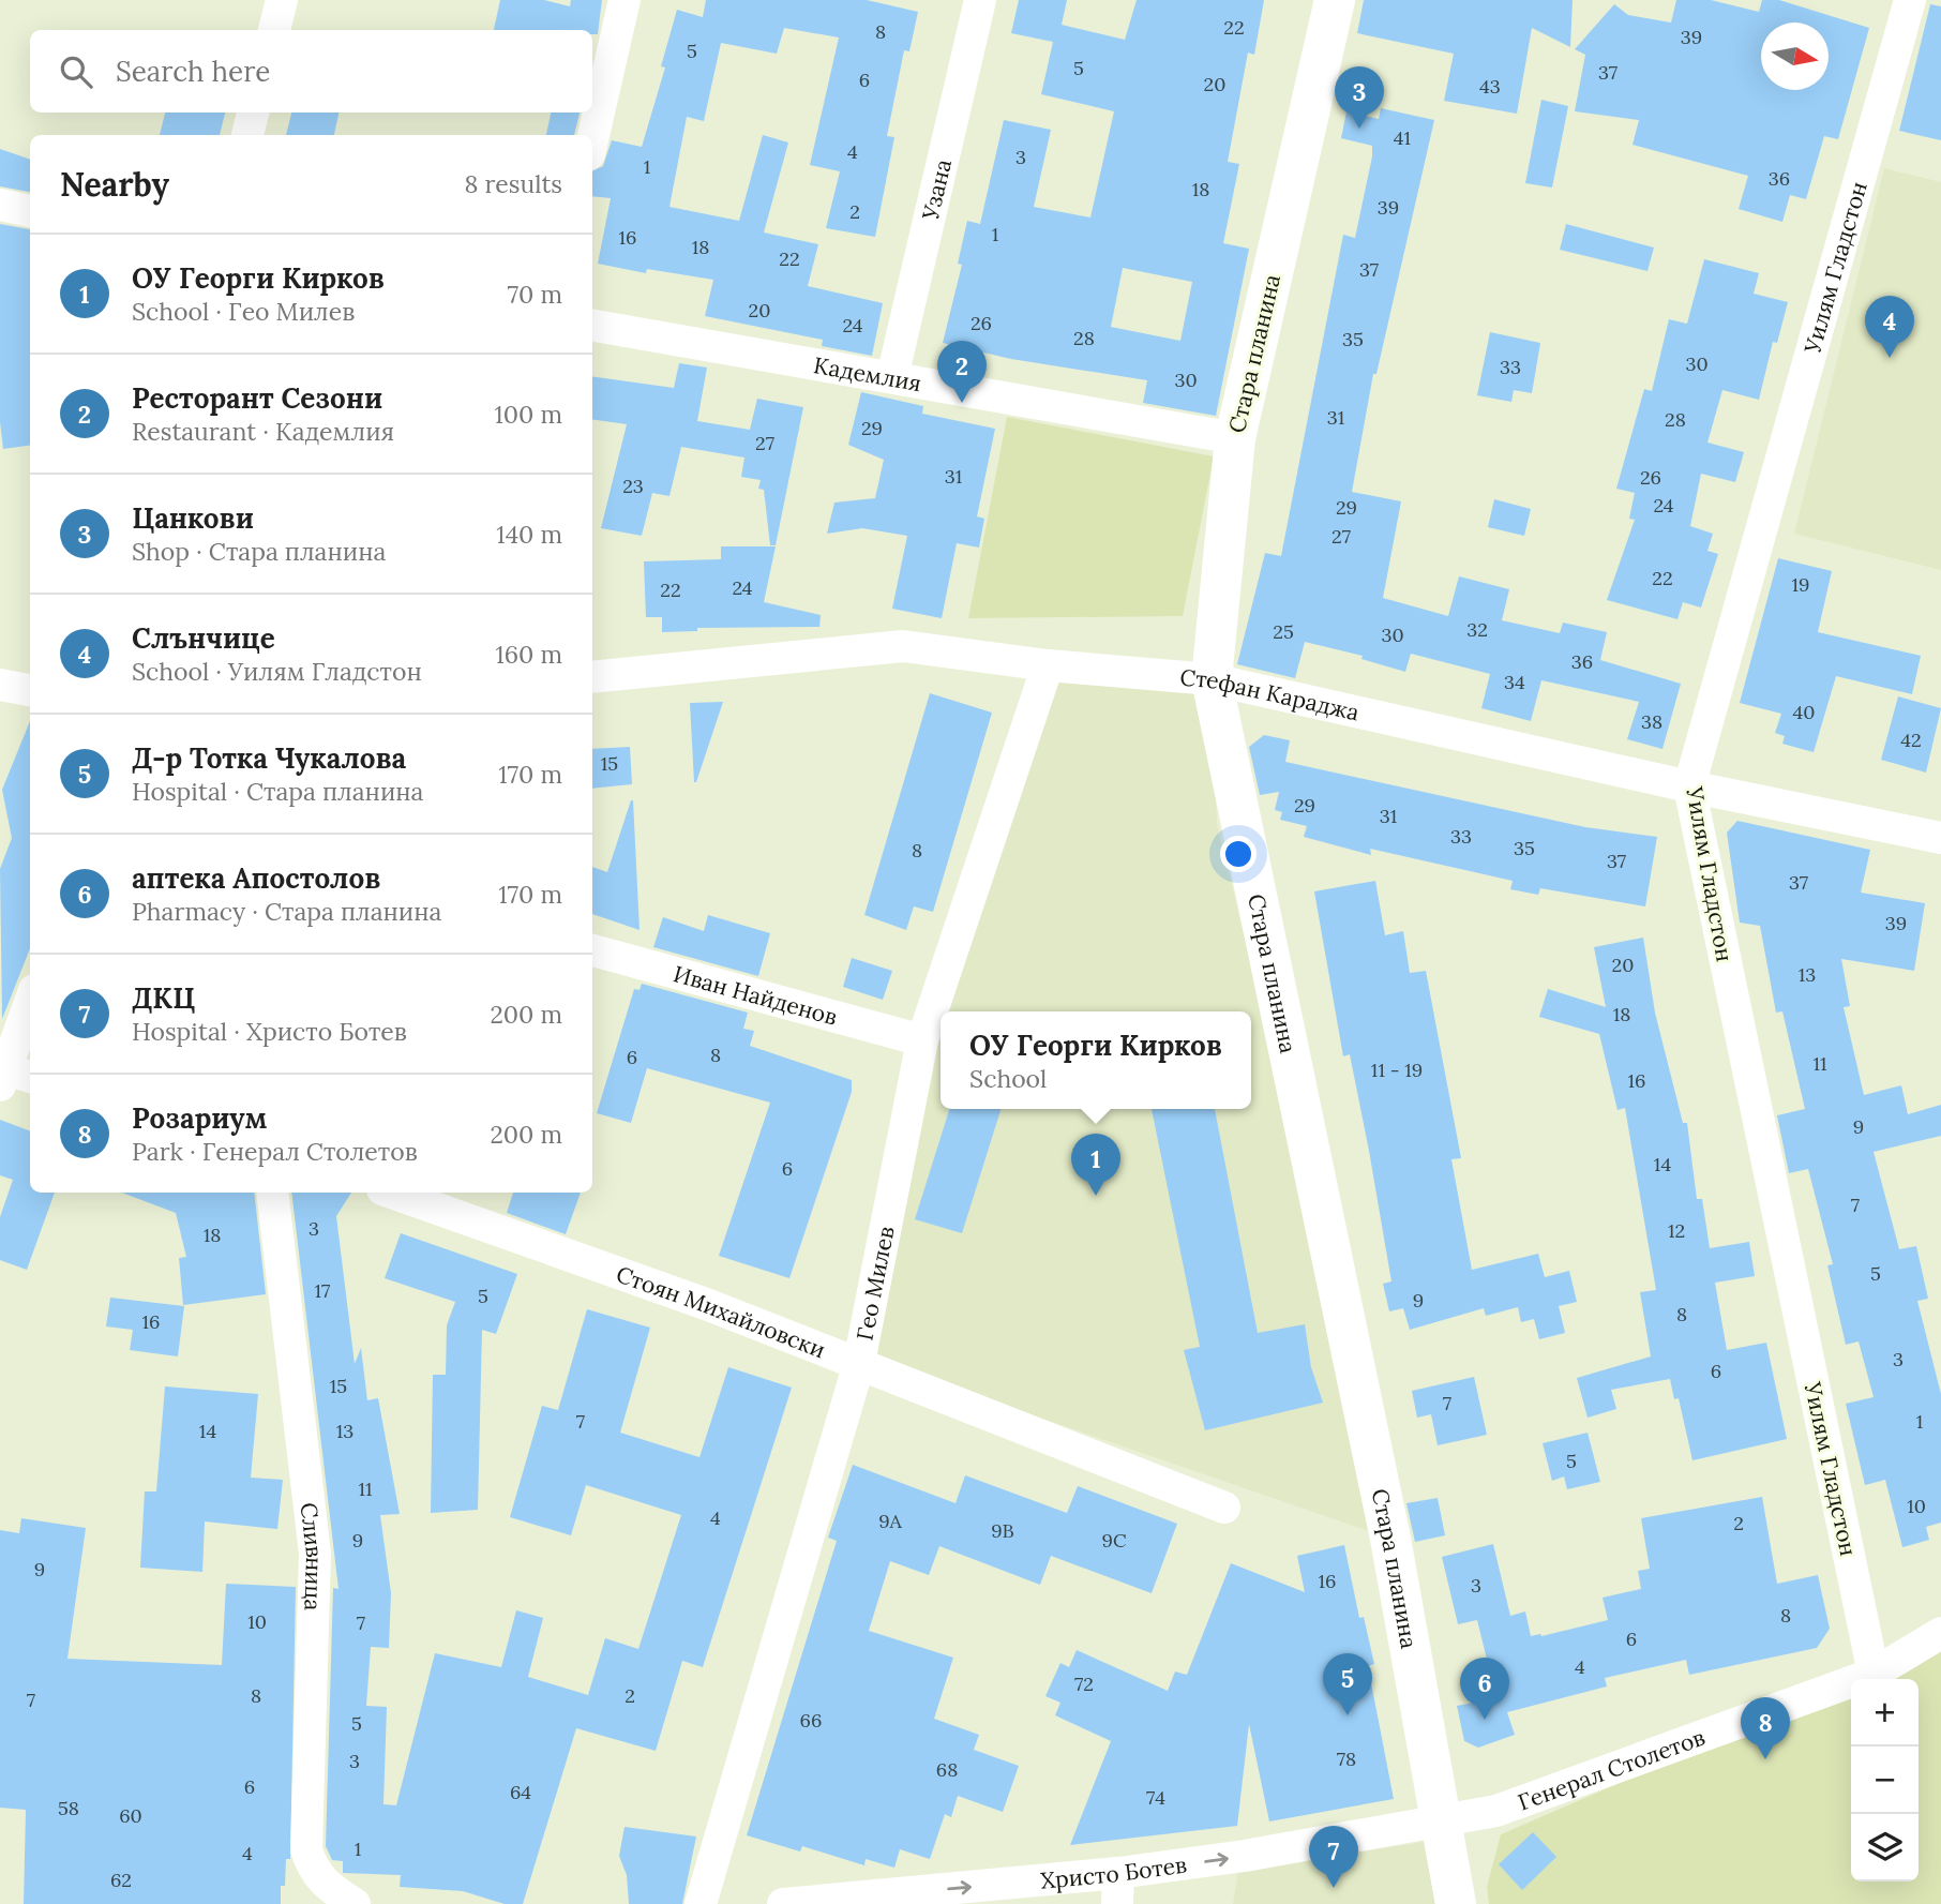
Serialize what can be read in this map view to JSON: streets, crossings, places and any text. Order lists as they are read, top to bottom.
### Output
{
  "streets": {
    "street": [
      "Узана",
      "Уилям Гладстон",
      "Стара планина",
      "Кадемлия",
      "Стефан Караджа",
      "Иван Найденов",
      "Гео Милев",
      "Стоян Михайловски",
      "Сливница",
      "Генерал Столетов",
      "Христо Ботев"
    ]
  },
  "crossings": [
    ["Узана", "Кадемлия"],
    ["Уилям Гладстон", "Стефан Караджа"],
    ["Уилям Гладстон", "Генерал Столетов"],
    ["Стара планина", "Кадемлия"],
    ["Стара планина", "Стефан Караджа"],
    ["Стара планина", "Генерал Столетов"],
    ["Стара планина", "Христо Ботев"],
    ["Стефан Караджа", "Гео Милев"],
    ["Иван Найденов", "Гео Милев"],
    ["Гео Милев", "Стоян Михайловски"],
    ["Генерал Столетов", "Христо Ботев"]
  ],
  "one_way": ["Христо Ботев"],
  "house_numbers": [
    "22",
    "8",
    "39",
    "5",
    "5",
    "37",
    "6",
    "20",
    "43",
    "41",
    "4",
    "3",
    "1",
    "36",
    "18",
    "39",
    "2",
    "1",
    "16",
    "18",
    "22",
    "37",
    "20",
    "26",
    "24",
    "28",
    "35",
    "30",
    "33",
    "30",
    "31",
    "28",
    "29",
    "27",
    "31",
    "26",
    "23",
    "24",
    "29",
    "27",
    "22",
    "19",
    "24",
    "22",
    "32",
    "25",
    "30",
    "36",
    "34",
    "40",
    "38",
    "42",
    "15",
    "29",
    "31",
    "33",
    "35",
    "8",
    "37",
    "37",
    "39",
    "20",
    "13",
    "18",
    "8",
    "6",
    "11",
    "11 - 19",
    "16",
    "9",
    "14",
    "6",
    "7",
    "3",
    "12",
    "18",
    "5",
    "17",
    "5",
    "9",
    "8",
    "16",
    "3",
    "6",
    "15",
    "7",
    "7",
    "1",
    "14",
    "13",
    "5",
    "11",
    "10",
    "4",
    "9A",
    "2",
    "9B",
    "9",
    "9C",
    "9",
    "16",
    "3",
    "8",
    "10",
    "7",
    "6",
    "4",
    "72",
    "8",
    "2",
    "7",
    "66",
    "5",
    "78",
    "3",
    "68",
    "6",
    "64",
    "74",
    "58",
    "60",
    "1",
    "4",
    "62"
  ],
  "north": "right",
  "page": {
    "search": "Search here",
    "pins": [
      "3",
      "4",
      "2",
      "1",
      "5",
      "6",
      "8",
      "7"
    ],
    "heading": ["Nearby", "8 results"],
    "list": [
      {
        "mark": "1",
        "name": "ОУ Георги Кирков",
        "note": "School · Гео Милев",
        "value": "70 m"
      },
      {
        "mark": "2",
        "name": "Ресторант Сезони",
        "note": "Restaurant · Кадемлия",
        "value": "100 m"
      },
      {
        "mark": "3",
        "name": "Цанкови",
        "note": "Shop · Стара планина",
        "value": "140 m"
      },
      {
        "mark": "4",
        "name": "Слънчице",
        "note": "School · Уилям Гладстон",
        "value": "160 m"
      },
      {
        "mark": "5",
        "name": "Д-р Тотка Чукалова",
        "note": "Hospital · Стара планина",
        "value": "170 m"
      },
      {
        "mark": "6",
        "name": "аптека Апостолов",
        "note": "Pharmacy · Стара планина",
        "value": "170 m"
      },
      {
        "mark": "7",
        "name": "ДКЦ",
        "note": "Hospital · Христо Ботев",
        "value": "200 m"
      },
      {
        "mark": "8",
        "name": "Розариум",
        "note": "Park · Генерал Столетов",
        "value": "200 m"
      }
    ],
    "popup": ["ОУ Георги Кирков", "School"],
    "map_buttons": ["+", "−"]
  }
}
